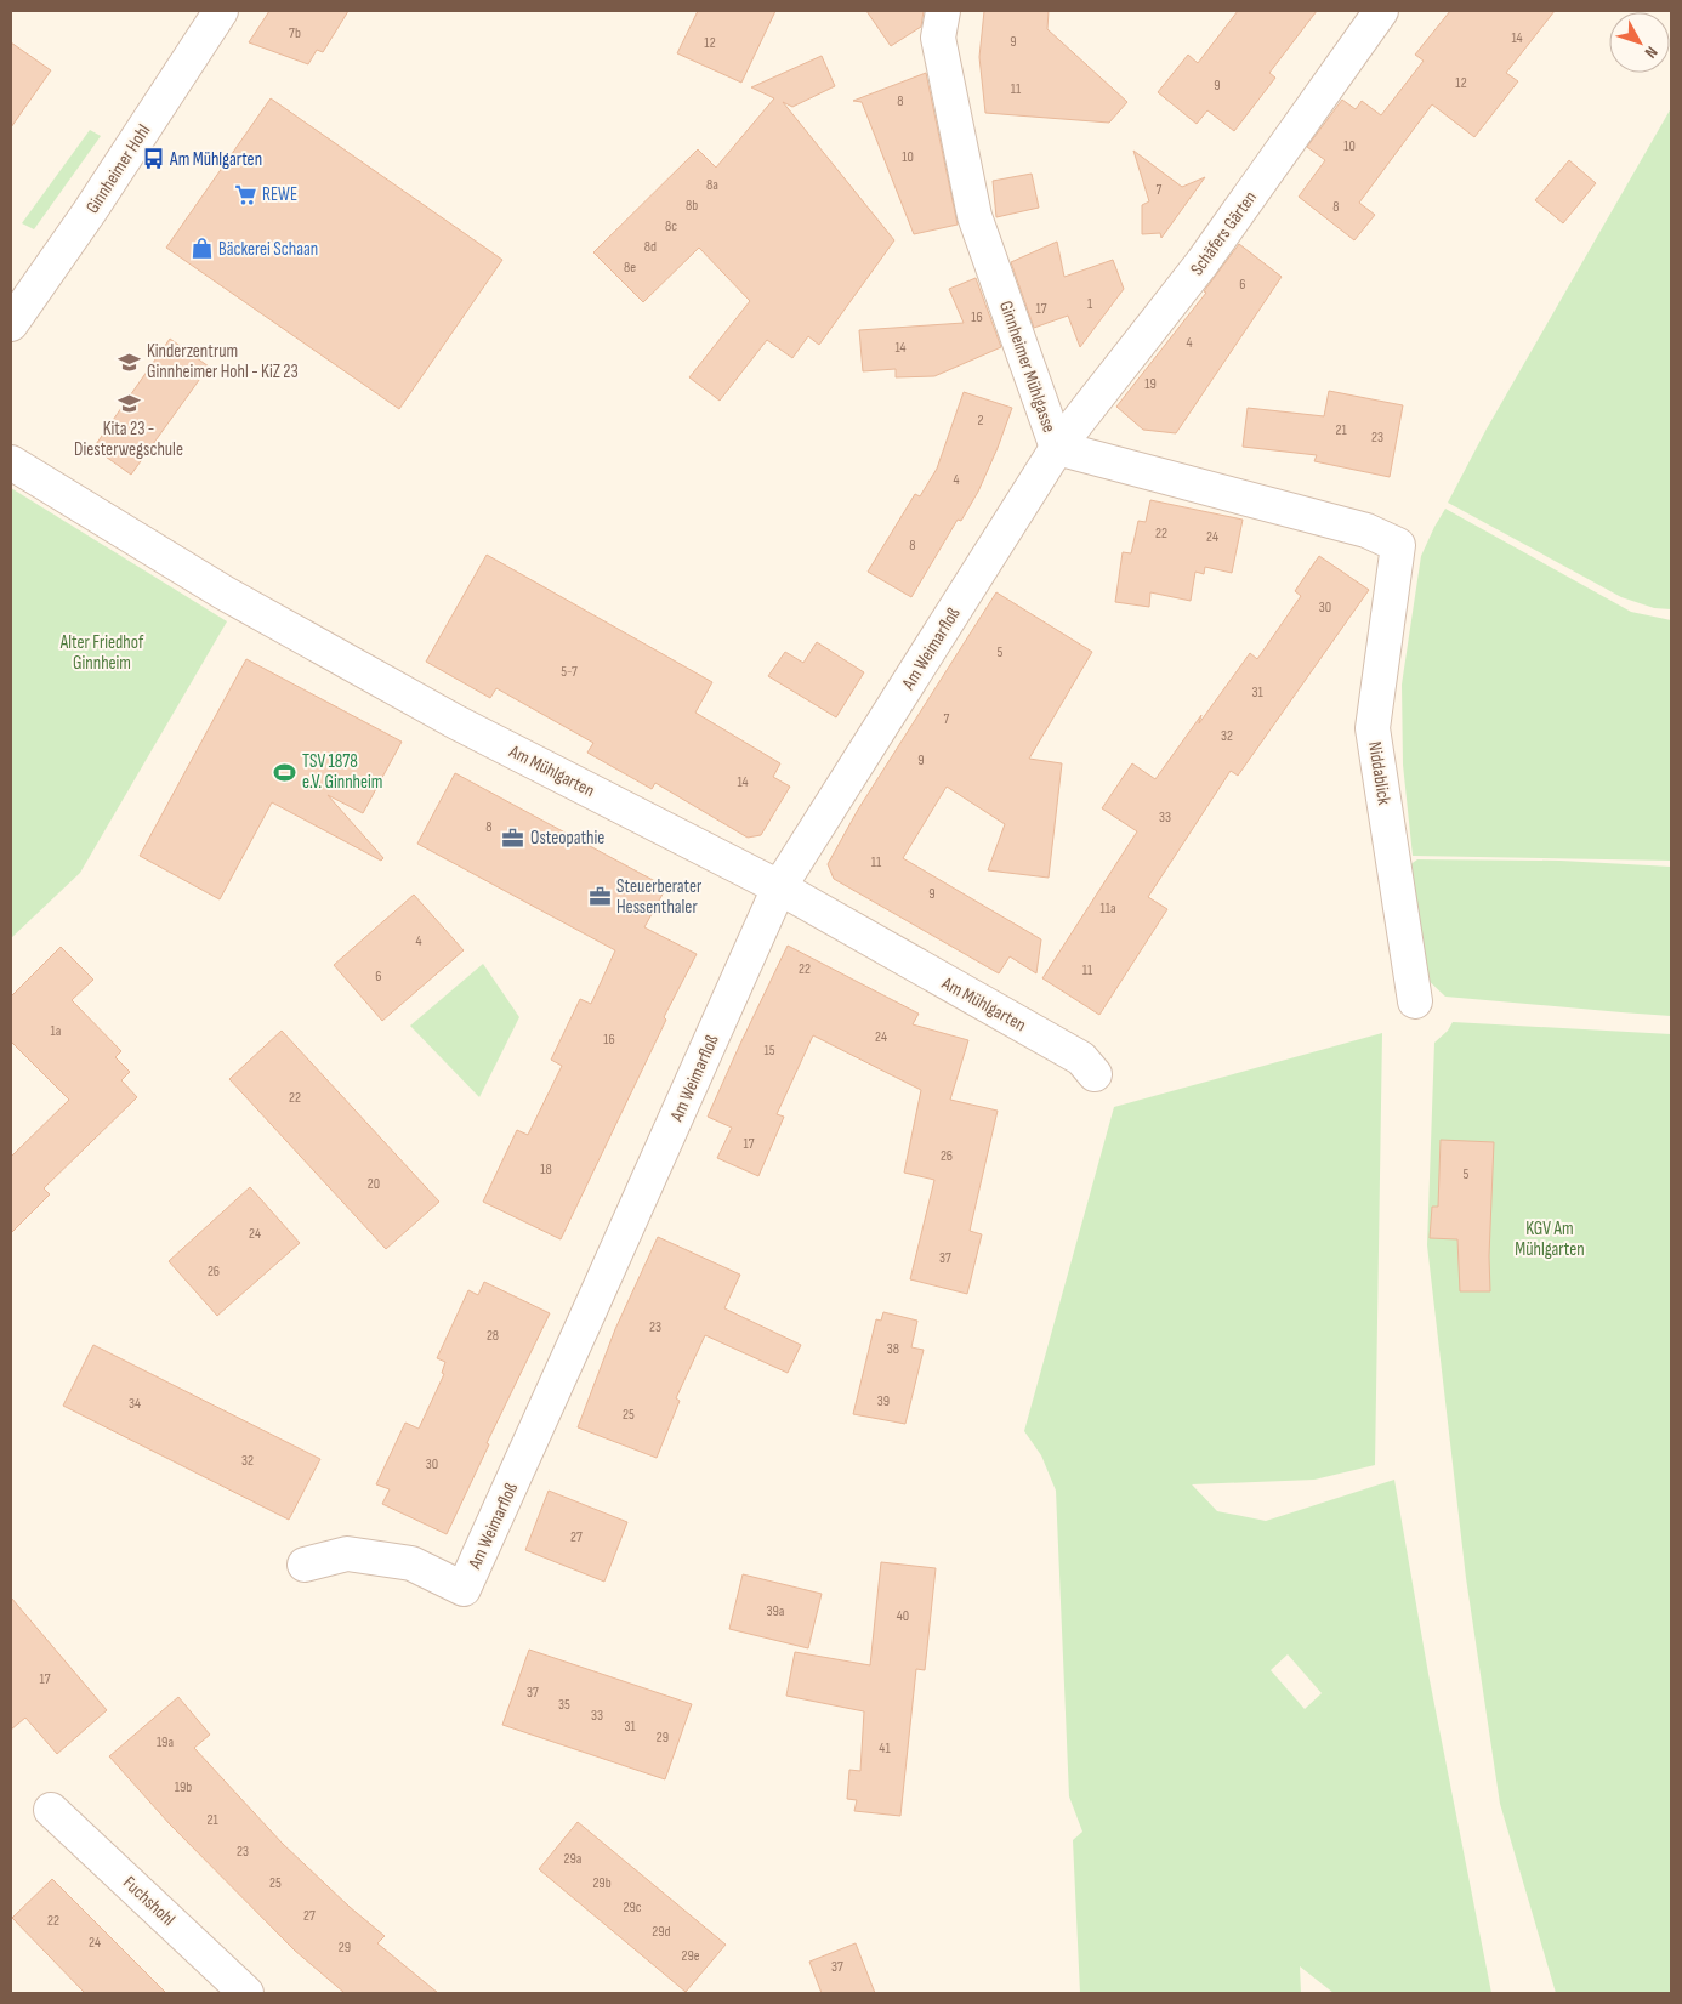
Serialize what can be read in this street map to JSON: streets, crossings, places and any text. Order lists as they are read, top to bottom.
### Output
{
  "streets": {
    "street": [
      "Ginnheimer Hohl",
      "Schäfers Gärten",
      "Ginnheimer Mühlgasse",
      "Am Weimarfloß",
      "Am Mühlgarten",
      "Niddablick",
      "Fuchshohl"
    ]
  },
  "crossings": [
    ["Schäfers Gärten", "Ginnheimer Mühlgasse"],
    ["Schäfers Gärten", "Am Weimarfloß"],
    ["Ginnheimer Mühlgasse", "Am Weimarfloß"],
    ["Ginnheimer Mühlgasse", "Niddablick"],
    ["Am Weimarfloß", "Am Mühlgarten"]
  ],
  "parks": ["Alter Friedhof Ginnheim", "KGV Am Mühlgarten"],
  "places": {
    "bus stop": ["Am Mühlgarten"],
    "supermarket": ["REWE"],
    "shop": ["Bäckerei Schaan"],
    "school or university": ["Kinderzentrum Ginnheimer Hohl - KiZ 23", "Kita 23 - Diesterwegschule"],
    "sports": ["TSV 1878 e.V. Ginnheim"],
    "office": ["Osteopathie", "Steuerberater Hessenthaler"]
  },
  "house_numbers": [
    "7b",
    "14",
    "9",
    "12",
    "12",
    "9",
    "11",
    "8",
    "10",
    "10",
    "8a",
    "7",
    "8b",
    "8",
    "8c",
    "8d",
    "8e",
    "6",
    "1",
    "17",
    "16",
    "4",
    "14",
    "19",
    "2",
    "21",
    "23",
    "4",
    "22",
    "24",
    "8",
    "30",
    "5",
    "5-7",
    "31",
    "7",
    "32",
    "9",
    "14",
    "33",
    "8",
    "11",
    "9",
    "11a",
    "4",
    "22",
    "11",
    "6",
    "1a",
    "24",
    "16",
    "15",
    "22",
    "17",
    "26",
    "18",
    "5",
    "20",
    "24",
    "37",
    "26",
    "23",
    "28",
    "38",
    "39",
    "34",
    "25",
    "32",
    "30",
    "27",
    "39a",
    "40",
    "17",
    "37",
    "35",
    "33",
    "31",
    "29",
    "19a",
    "41",
    "19b",
    "21",
    "23",
    "29a",
    "25",
    "29b",
    "29c",
    "27",
    "22",
    "29d",
    "24",
    "29",
    "29e",
    "37"
  ],
  "north": "bottom right"
}
